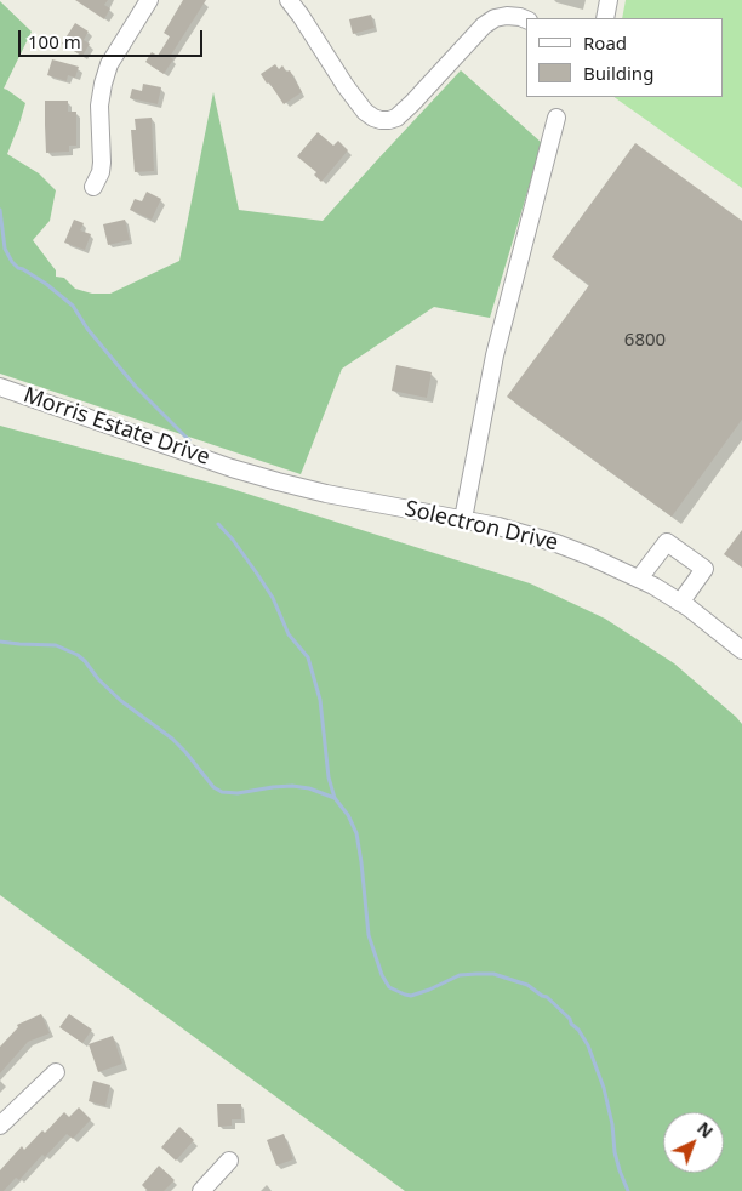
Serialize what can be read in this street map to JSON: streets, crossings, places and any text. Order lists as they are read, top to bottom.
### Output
{
  "streets": {
    "street": ["Morris Estate Drive", "Solectron Drive"]
  },
  "crossings": [
    ["Morris Estate Drive", "Solectron Drive"]
  ],
  "house_numbers": ["6800"],
  "legend": ["Road", "Building"],
  "scale_bar": "100 m",
  "north": "top right"
}
